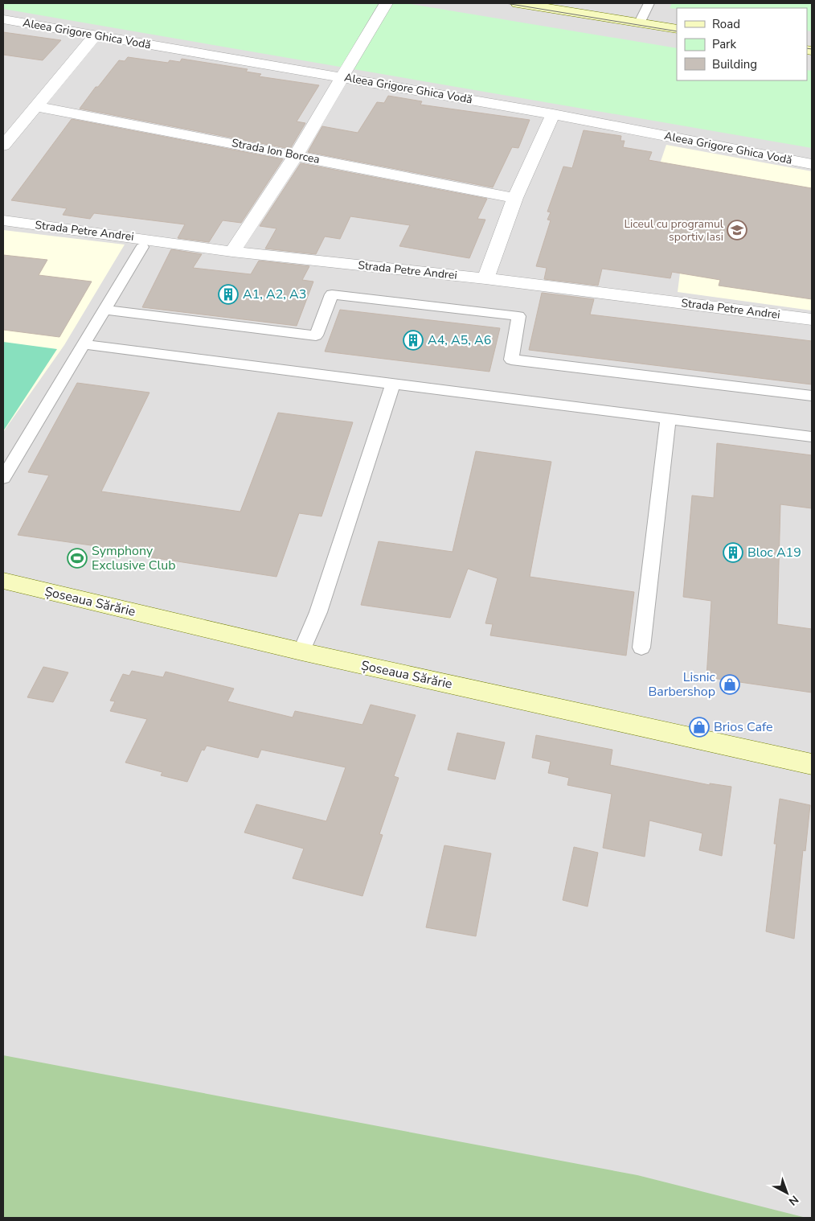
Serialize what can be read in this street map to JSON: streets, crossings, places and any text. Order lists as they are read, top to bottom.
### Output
{
  "streets": {
    "street": [
      "Aleea Grigore Ghica Vodă",
      "Strada Ion Borcea",
      "Strada Petre Andrei",
      "Șoseaua Sărărie"
    ]
  },
  "places": {
    "school or university": ["Liceul cu programul sportiv Iasi"],
    "building": ["A1, A2, A3", "A4, A5, A6", "Bloc A19"],
    "sports": ["Symphony Exclusive Club"],
    "shop": ["Lisnic Barbershop", "Brios Cafe"]
  },
  "legend": ["Road", "Park", "Building"],
  "north": "bottom right"
}
